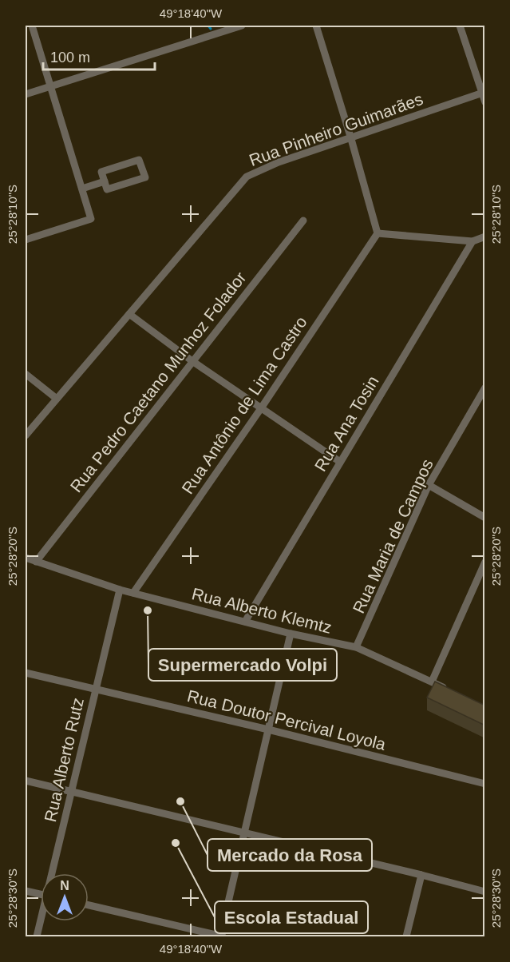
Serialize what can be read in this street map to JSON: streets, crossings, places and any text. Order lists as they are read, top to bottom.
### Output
{
  "streets": {
    "street": [
      "Rua Pinheiro Guimarães",
      "Rua Pedro Caetano Munhoz Folador",
      "Rua Antônio de Lima Castro",
      "Rua Ana Tosin",
      "Rua Maria de Campos",
      "Rua Alberto Klemtz",
      "Rua Doutor Percival Loyola",
      "Rua Alberto Rutz"
    ]
  },
  "crossings": [
    ["Rua Pedro Caetano Munhoz Folador", "Rua Alberto Klemtz"],
    ["Rua Antônio de Lima Castro", "Rua Alberto Klemtz"],
    ["Rua Ana Tosin", "Rua Alberto Klemtz"],
    ["Rua Maria de Campos", "Rua Alberto Klemtz"],
    ["Rua Alberto Klemtz", "Rua Alberto Rutz"],
    ["Rua Doutor Percival Loyola", "Rua Alberto Rutz"]
  ],
  "places": ["Supermercado Volpi", "Mercado da Rosa", "Escola Estadual"],
  "scale_bar": "100 m",
  "north": "top",
  "coordinates": [
    "49°18'40\"W",
    "25°28'10\"S",
    "25°28'20\"S",
    "25°28'30\"S"
  ]
}
